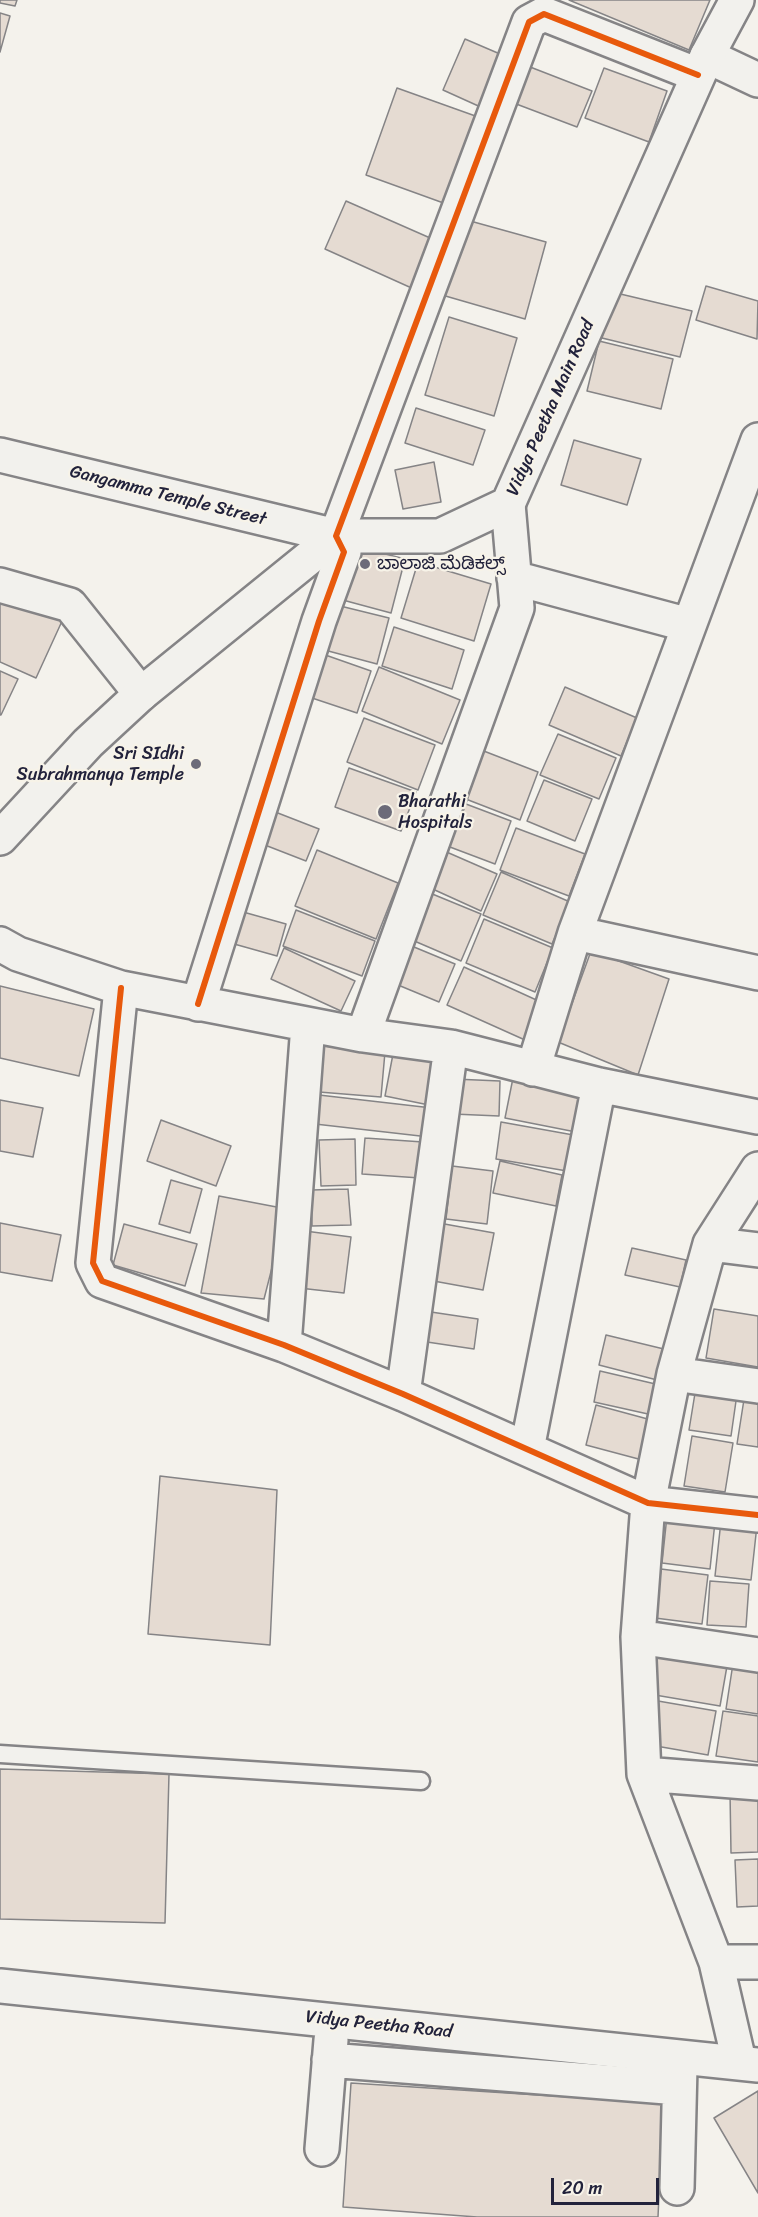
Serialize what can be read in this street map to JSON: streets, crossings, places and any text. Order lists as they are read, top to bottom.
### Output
{
  "streets": {
    "street": ["Vidya Peetha Main Road", "Gangamma Temple Street", "Vidya Peetha Road"]
  },
  "crossings": [
    ["Vidya Peetha Main Road", "Gangamma Temple Street"]
  ],
  "places": ["ಬಾಲಾಜಿ ಮೆಡಿಕಲ್ಸ್", "Sri SIdhi Subrahmanya Temple", "Bharathi Hospitals"],
  "scale_bar": "20 m"
}
